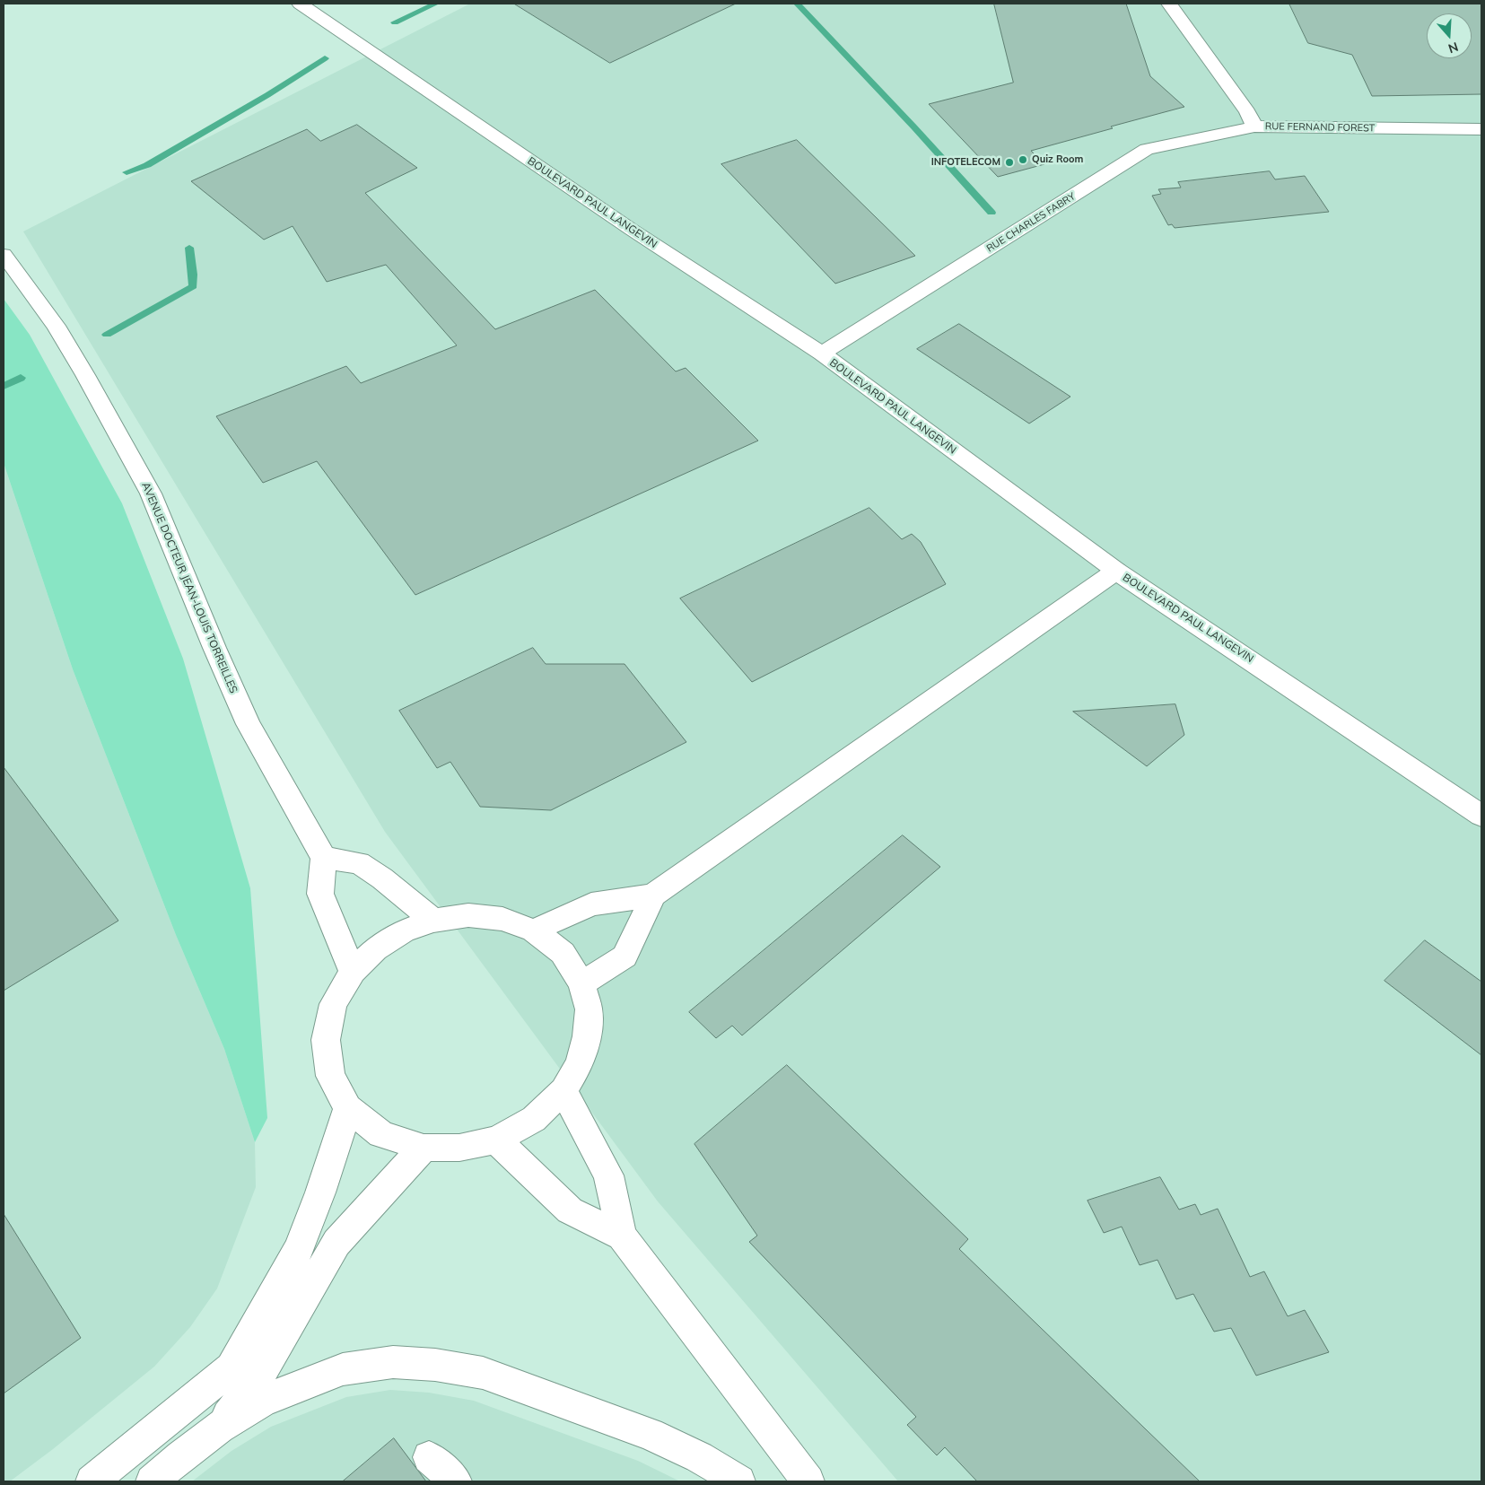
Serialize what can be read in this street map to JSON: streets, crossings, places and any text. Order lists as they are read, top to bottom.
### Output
{
  "streets": {
    "main road": [
      "RUE FERNAND FOREST",
      "BOULEVARD PAUL LANGEVIN",
      "RUE CHARLES FABRY",
      "AVENUE DOCTEUR JEAN-LOUIS TORREILLES"
    ]
  },
  "crossings": [
    ["RUE FERNAND FOREST", "RUE CHARLES FABRY"],
    ["BOULEVARD PAUL LANGEVIN", "RUE CHARLES FABRY"]
  ],
  "places": ["Quiz Room", "INFOTELECOM"],
  "north": "bottom"
}
